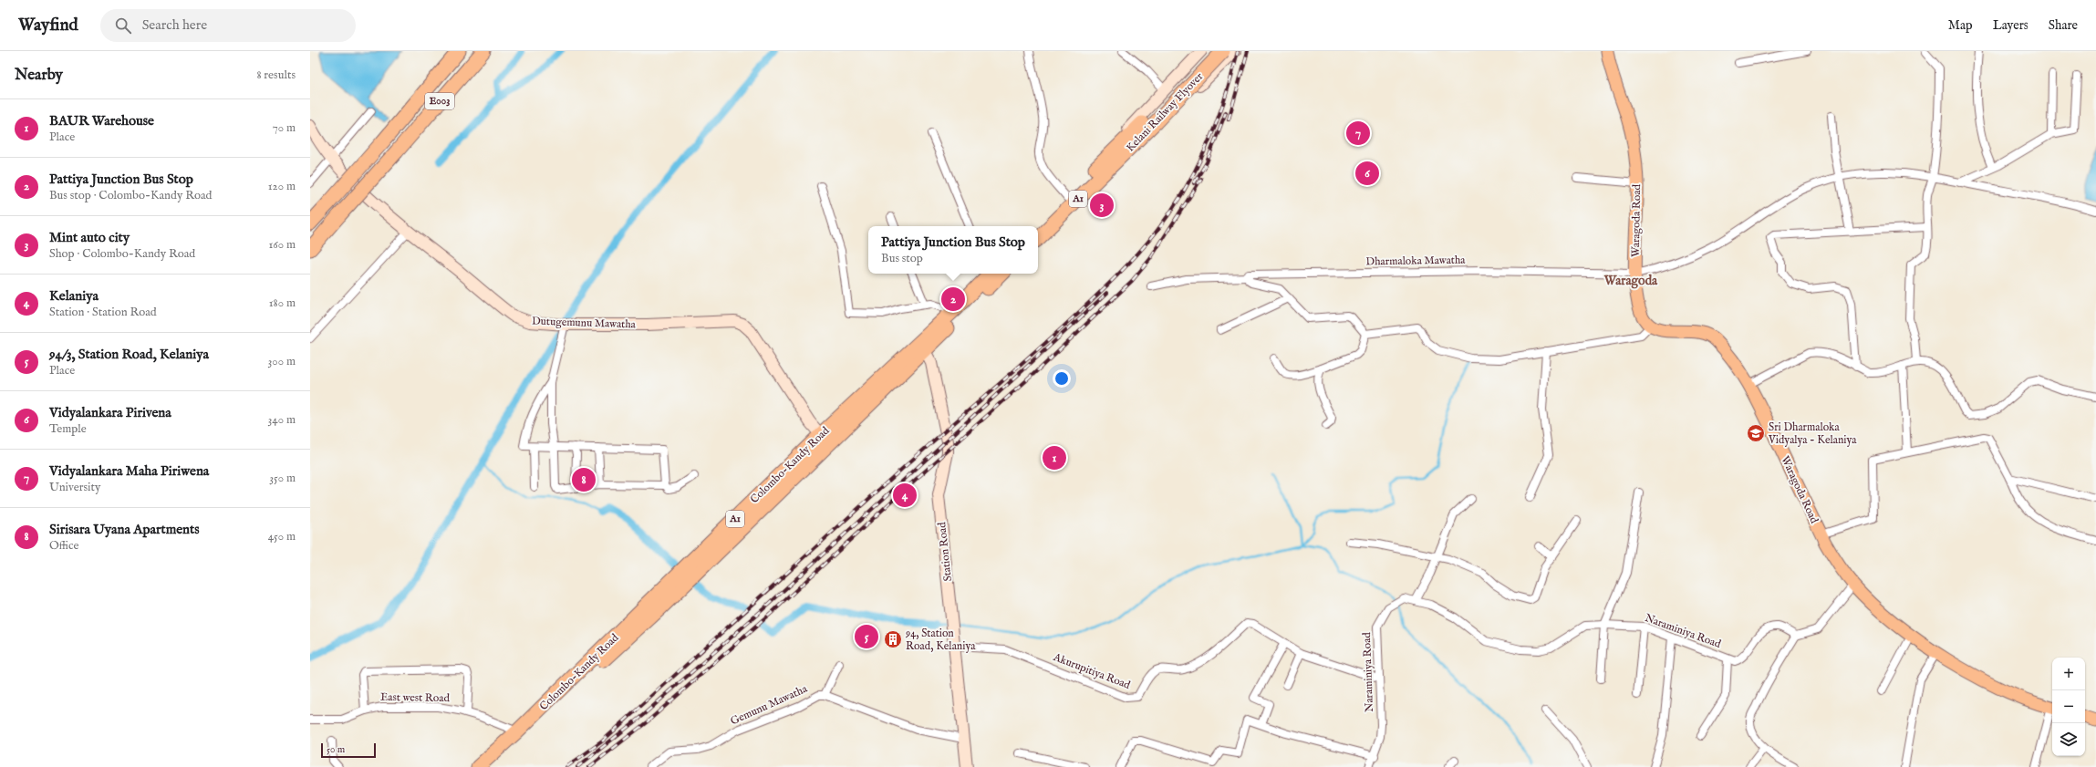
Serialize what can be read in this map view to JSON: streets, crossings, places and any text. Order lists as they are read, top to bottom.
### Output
{
  "streets": {
    "highway": [
      "E003",
      "Kelani Railway Flyover",
      "A1",
      "Colombo-Kandy Road"
    ],
    "main road": ["Waragoda Road"],
    "street": [
      "Dharmaloka Mawatha",
      "Dutugemunu Mawatha",
      "Station Road",
      "Naraminiya Road",
      "Akurupitiya Road",
      "East west Road",
      "Gemunu Mawatha"
    ]
  },
  "crossings": [
    ["Kelani Railway Flyover", "A1"],
    ["Waragoda Road", "Dharmaloka Mawatha"],
    ["Dutugemunu Mawatha", "Colombo-Kandy Road"],
    ["Colombo-Kandy Road", "Station Road"],
    ["Colombo-Kandy Road", "East west Road"],
    ["Station Road", "Akurupitiya Road"],
    ["Station Road", "Gemunu Mawatha"],
    ["Naraminiya Road", "Akurupitiya Road"]
  ],
  "districts": ["Waragoda"],
  "places": {
    "school or university": ["Sri Dharmaloka Vidyalya - Kelaniya"],
    "building": ["94, Station Road, Kelaniya"]
  },
  "scale_bar": "50 m",
  "page": {
    "header": "Wayfind",
    "search": "Search here",
    "nav": ["Map", "Layers", "Share"],
    "heading": ["Nearby", "8 results"],
    "list": [
      {
        "mark": "1",
        "name": "BAUR Warehouse",
        "note": "Place",
        "value": "70 m"
      },
      {
        "mark": "2",
        "name": "Pattiya Junction Bus Stop",
        "note": "Bus stop · Colombo-Kandy Road",
        "value": "120 m"
      },
      {
        "mark": "3",
        "name": "Mint auto city",
        "note": "Shop · Colombo-Kandy Road",
        "value": "160 m"
      },
      {
        "mark": "4",
        "name": "Kelaniya",
        "note": "Station · Station Road",
        "value": "180 m"
      },
      {
        "mark": "5",
        "name": "94/3, Station Road, Kelaniya",
        "note": "Place",
        "value": "300 m"
      },
      {
        "mark": "6",
        "name": "Vidyalankara Pirivena",
        "note": "Temple",
        "value": "340 m"
      },
      {
        "mark": "7",
        "name": "Vidyalankara Maha Piriwena",
        "note": "University",
        "value": "350 m"
      },
      {
        "mark": "8",
        "name": "Sirisara Uyana Apartments",
        "note": "Office",
        "value": "450 m"
      }
    ],
    "pins": [
      "7",
      "6",
      "3",
      "2",
      "1",
      "8",
      "4",
      "5"
    ],
    "popup": ["Pattiya Junction Bus Stop", "Bus stop"],
    "map_buttons": ["+", "−"],
    "scale": "50 m"
  }
}
